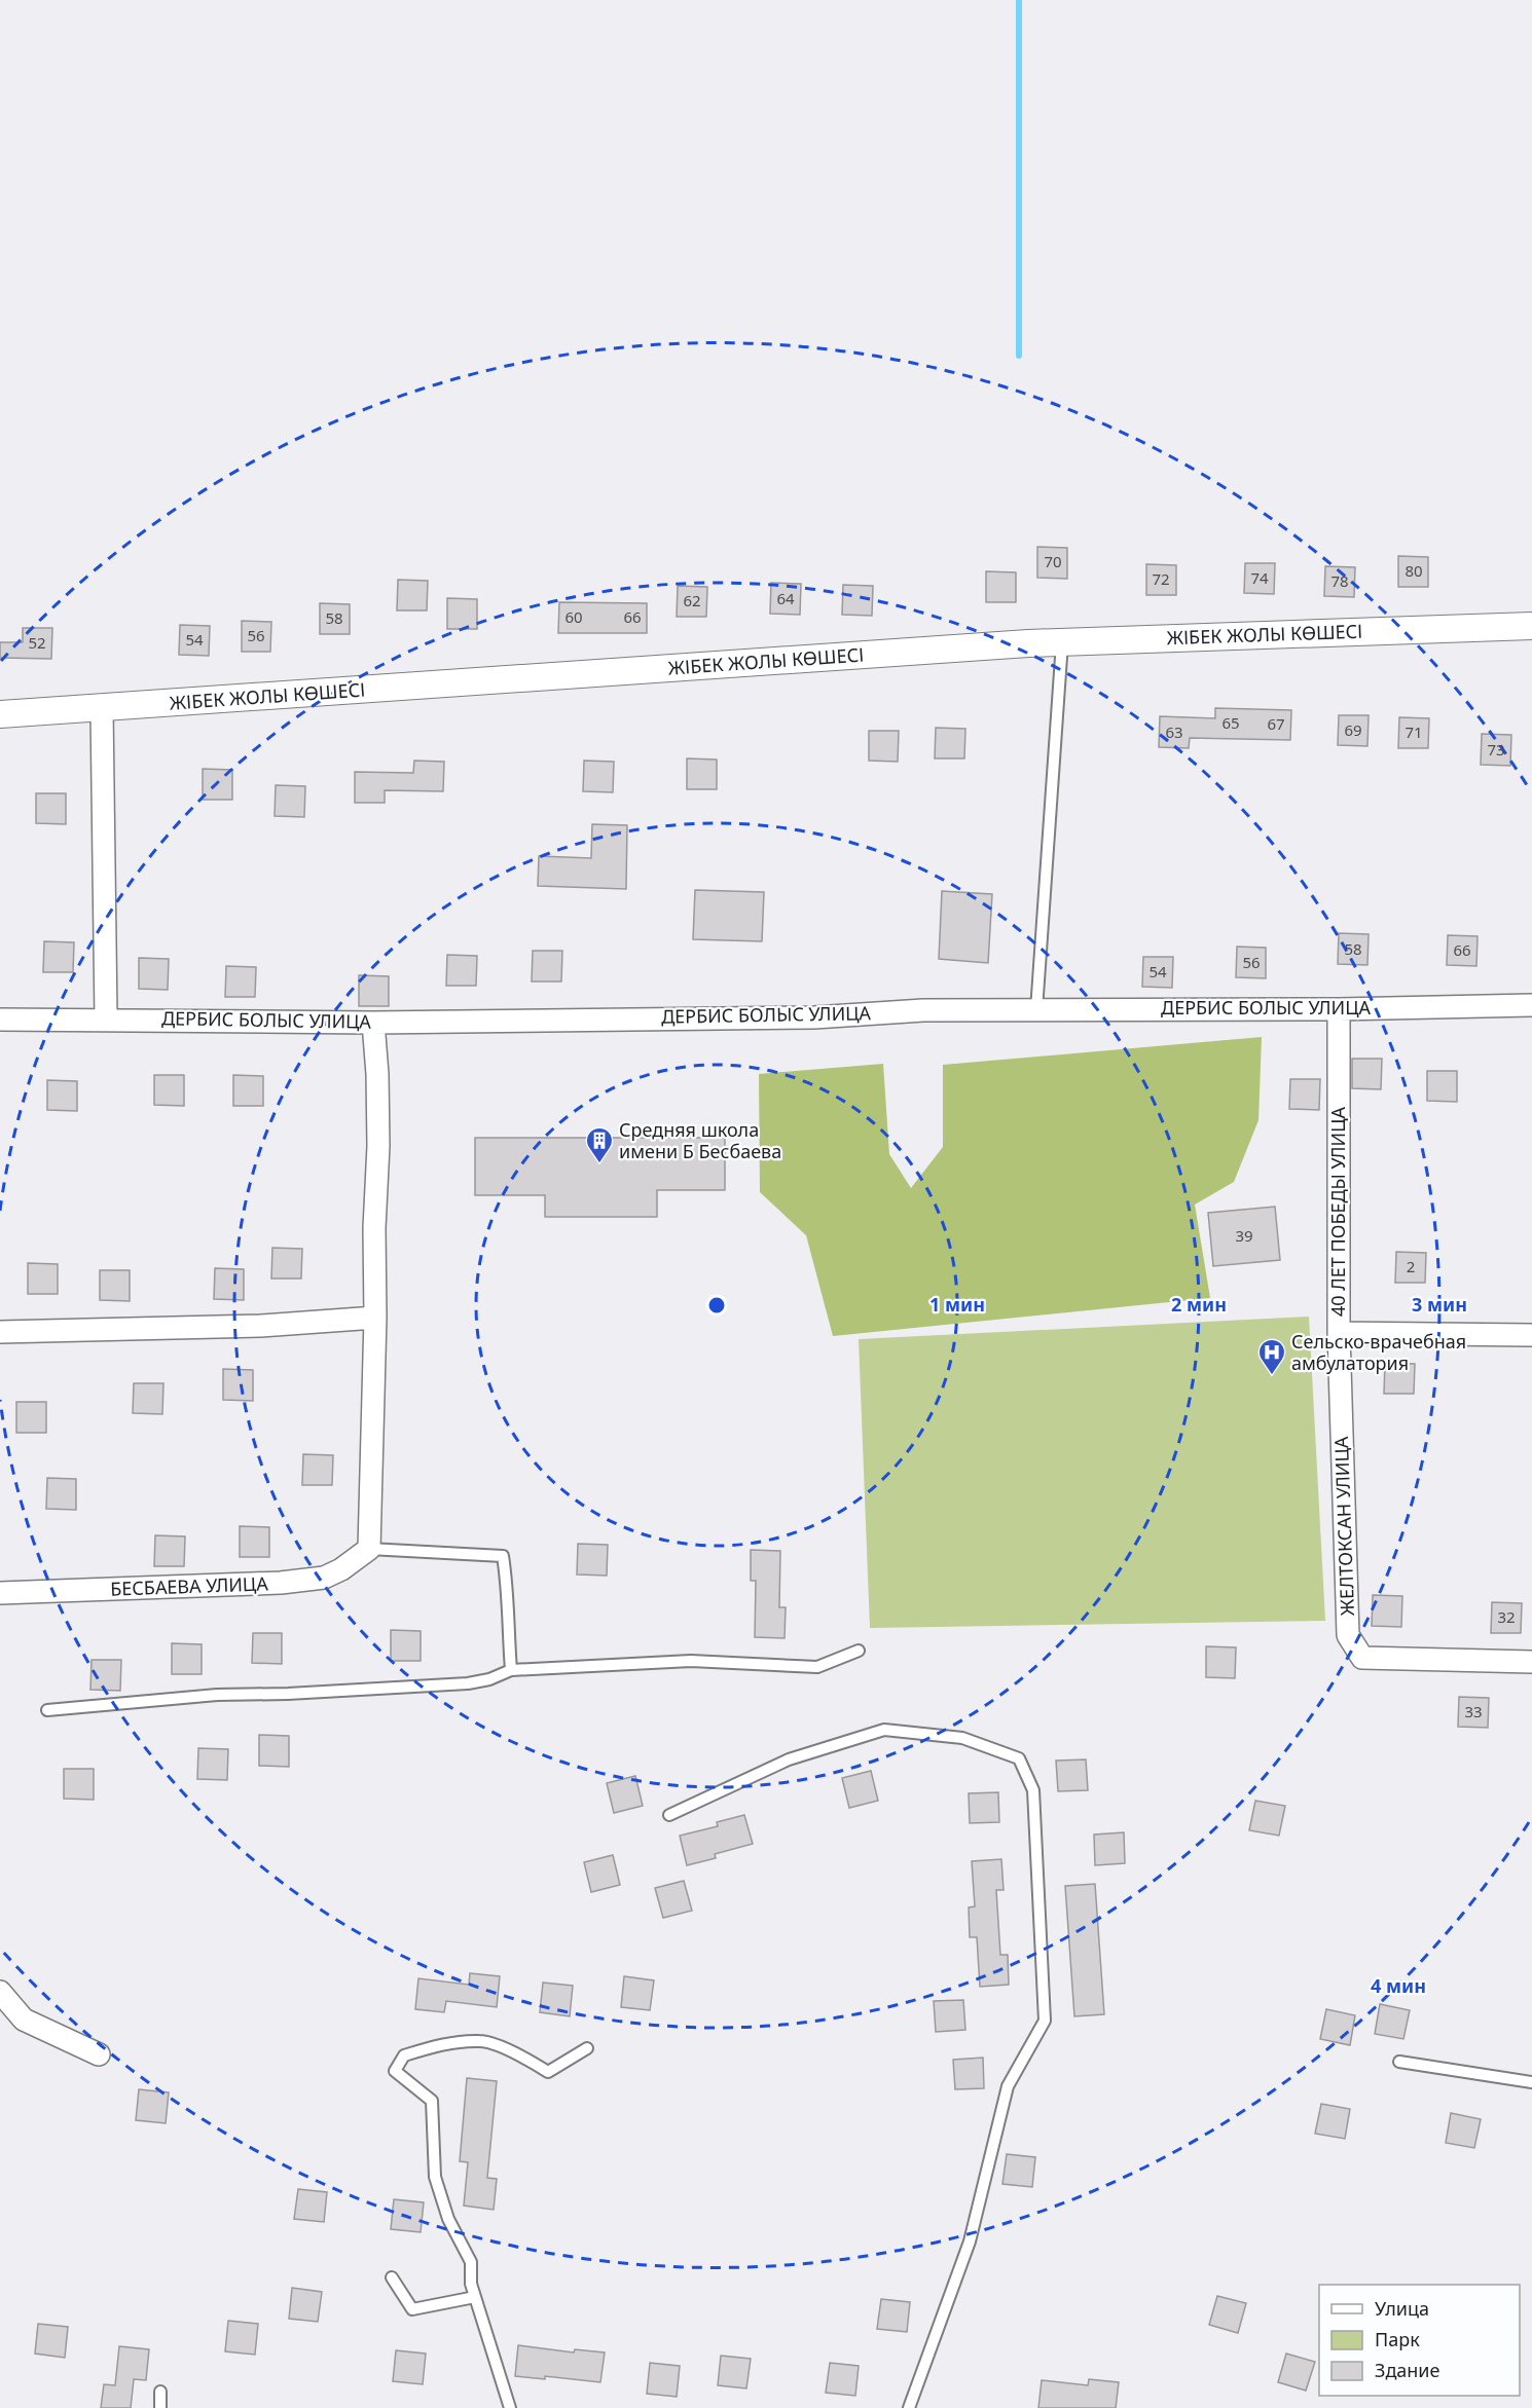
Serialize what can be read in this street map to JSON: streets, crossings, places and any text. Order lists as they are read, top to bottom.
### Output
{
  "streets": {
    "street": [
      "ЖІБЕК ЖОЛЫ КӨШЕСІ",
      "ДЕРБИС БОЛЫС УЛИЦА",
      "40 ЛЕТ ПОБЕДЫ УЛИЦА",
      "ЖЕЛТОКСАН УЛИЦА",
      "БЕСБАЕВА УЛИЦА"
    ]
  },
  "crossings": [
    ["ДЕРБИС БОЛЫС УЛИЦА", "40 ЛЕТ ПОБЕДЫ УЛИЦА"],
    ["40 ЛЕТ ПОБЕДЫ УЛИЦА", "ЖЕЛТОКСАН УЛИЦА"]
  ],
  "places": {
    "building": ["Средняя школа имени Б Бесбаева"],
    "hospital": ["Сельско-врачебная амбулатория"]
  },
  "house_numbers": [
    "70",
    "80",
    "74",
    "72",
    "78",
    "64",
    "62",
    "60",
    "66",
    "58",
    "56",
    "54",
    "52",
    "65",
    "67",
    "69",
    "63",
    "71",
    "73",
    "58",
    "66",
    "56",
    "54",
    "39",
    "2",
    "32",
    "33"
  ],
  "legend": ["Улица", "Парк", "Здание"],
  "rings": [
    "1 мин",
    "2 мин",
    "3 мин",
    "4 мин"
  ]
}
